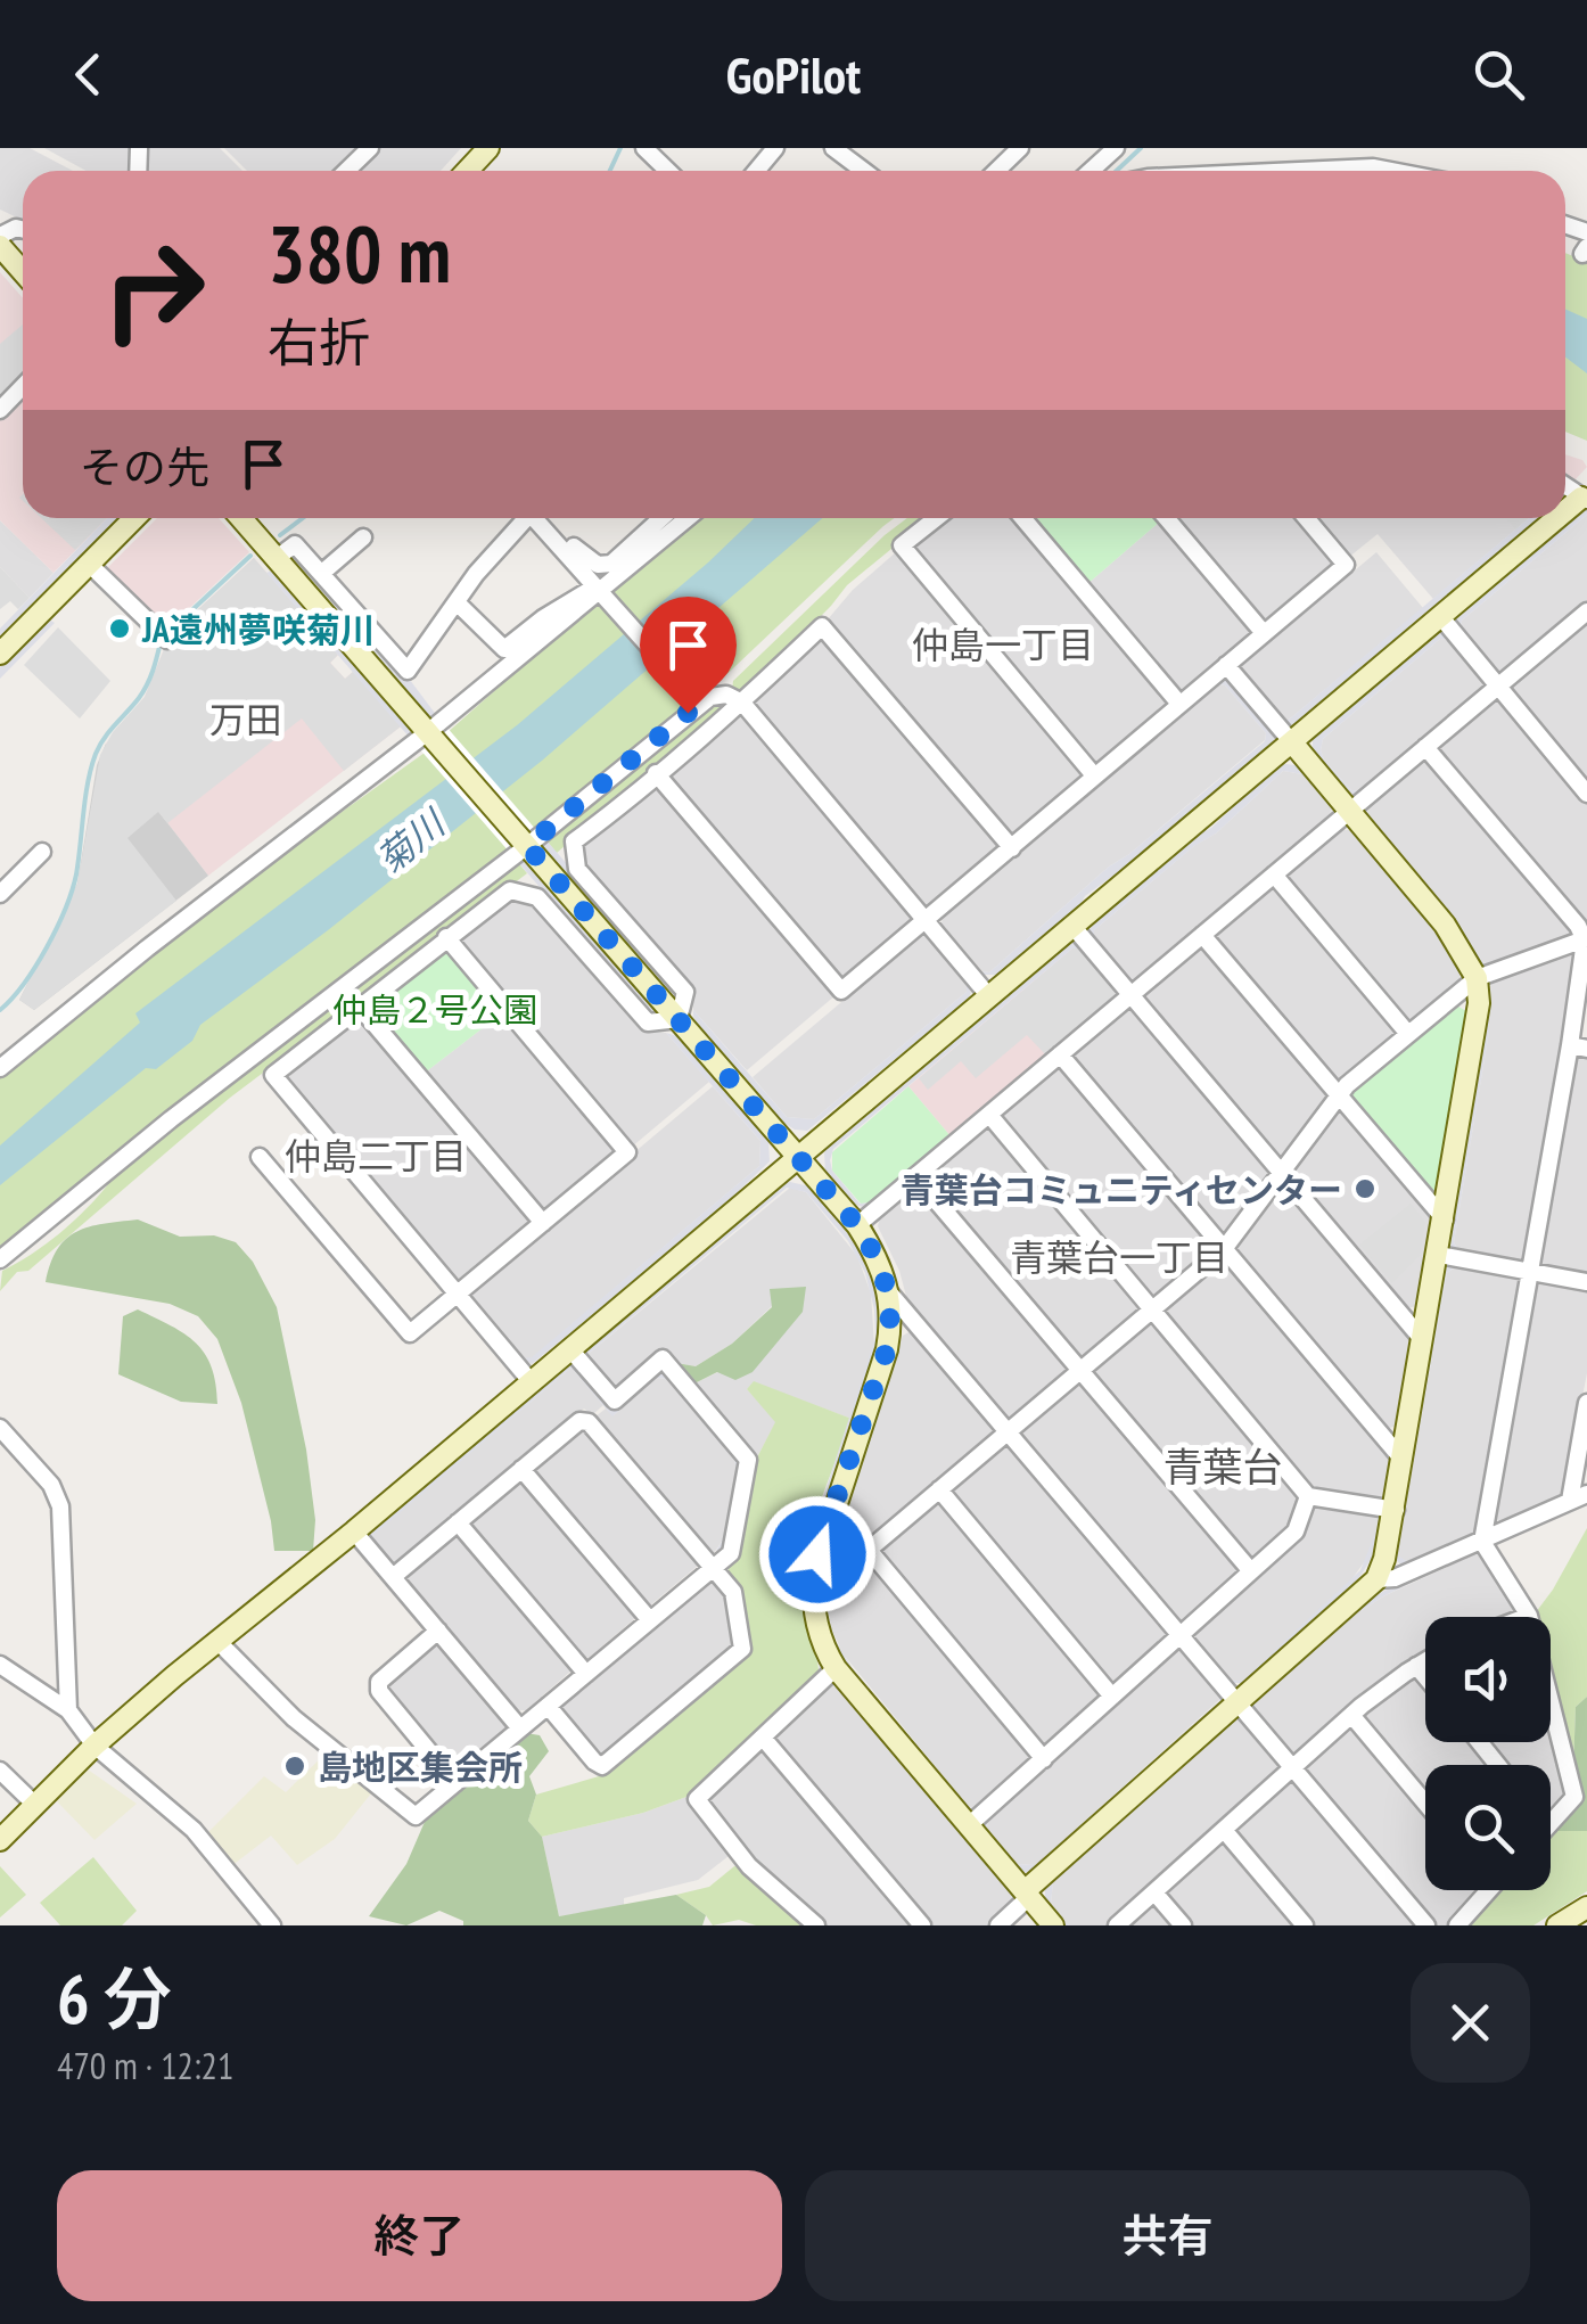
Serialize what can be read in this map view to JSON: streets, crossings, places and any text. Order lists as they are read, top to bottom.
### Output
{
  "districts": [
    "仲島一丁目",
    "万田",
    "仲島二丁目",
    "青葉台一丁目",
    "青葉台"
  ],
  "water": ["菊川"],
  "parks": ["仲島２号公園"],
  "places": ["JA遠州夢咲菊川", "青葉台コミュニティセンター", "島地区集会所"],
  "page": {
    "header": "GoPilot",
    "turn": ["380 m", "右折"],
    "then": "その先",
    "heading": ["6 分", "470 m · 12:21"],
    "buttons": ["終了", "共有"]
  }
}
